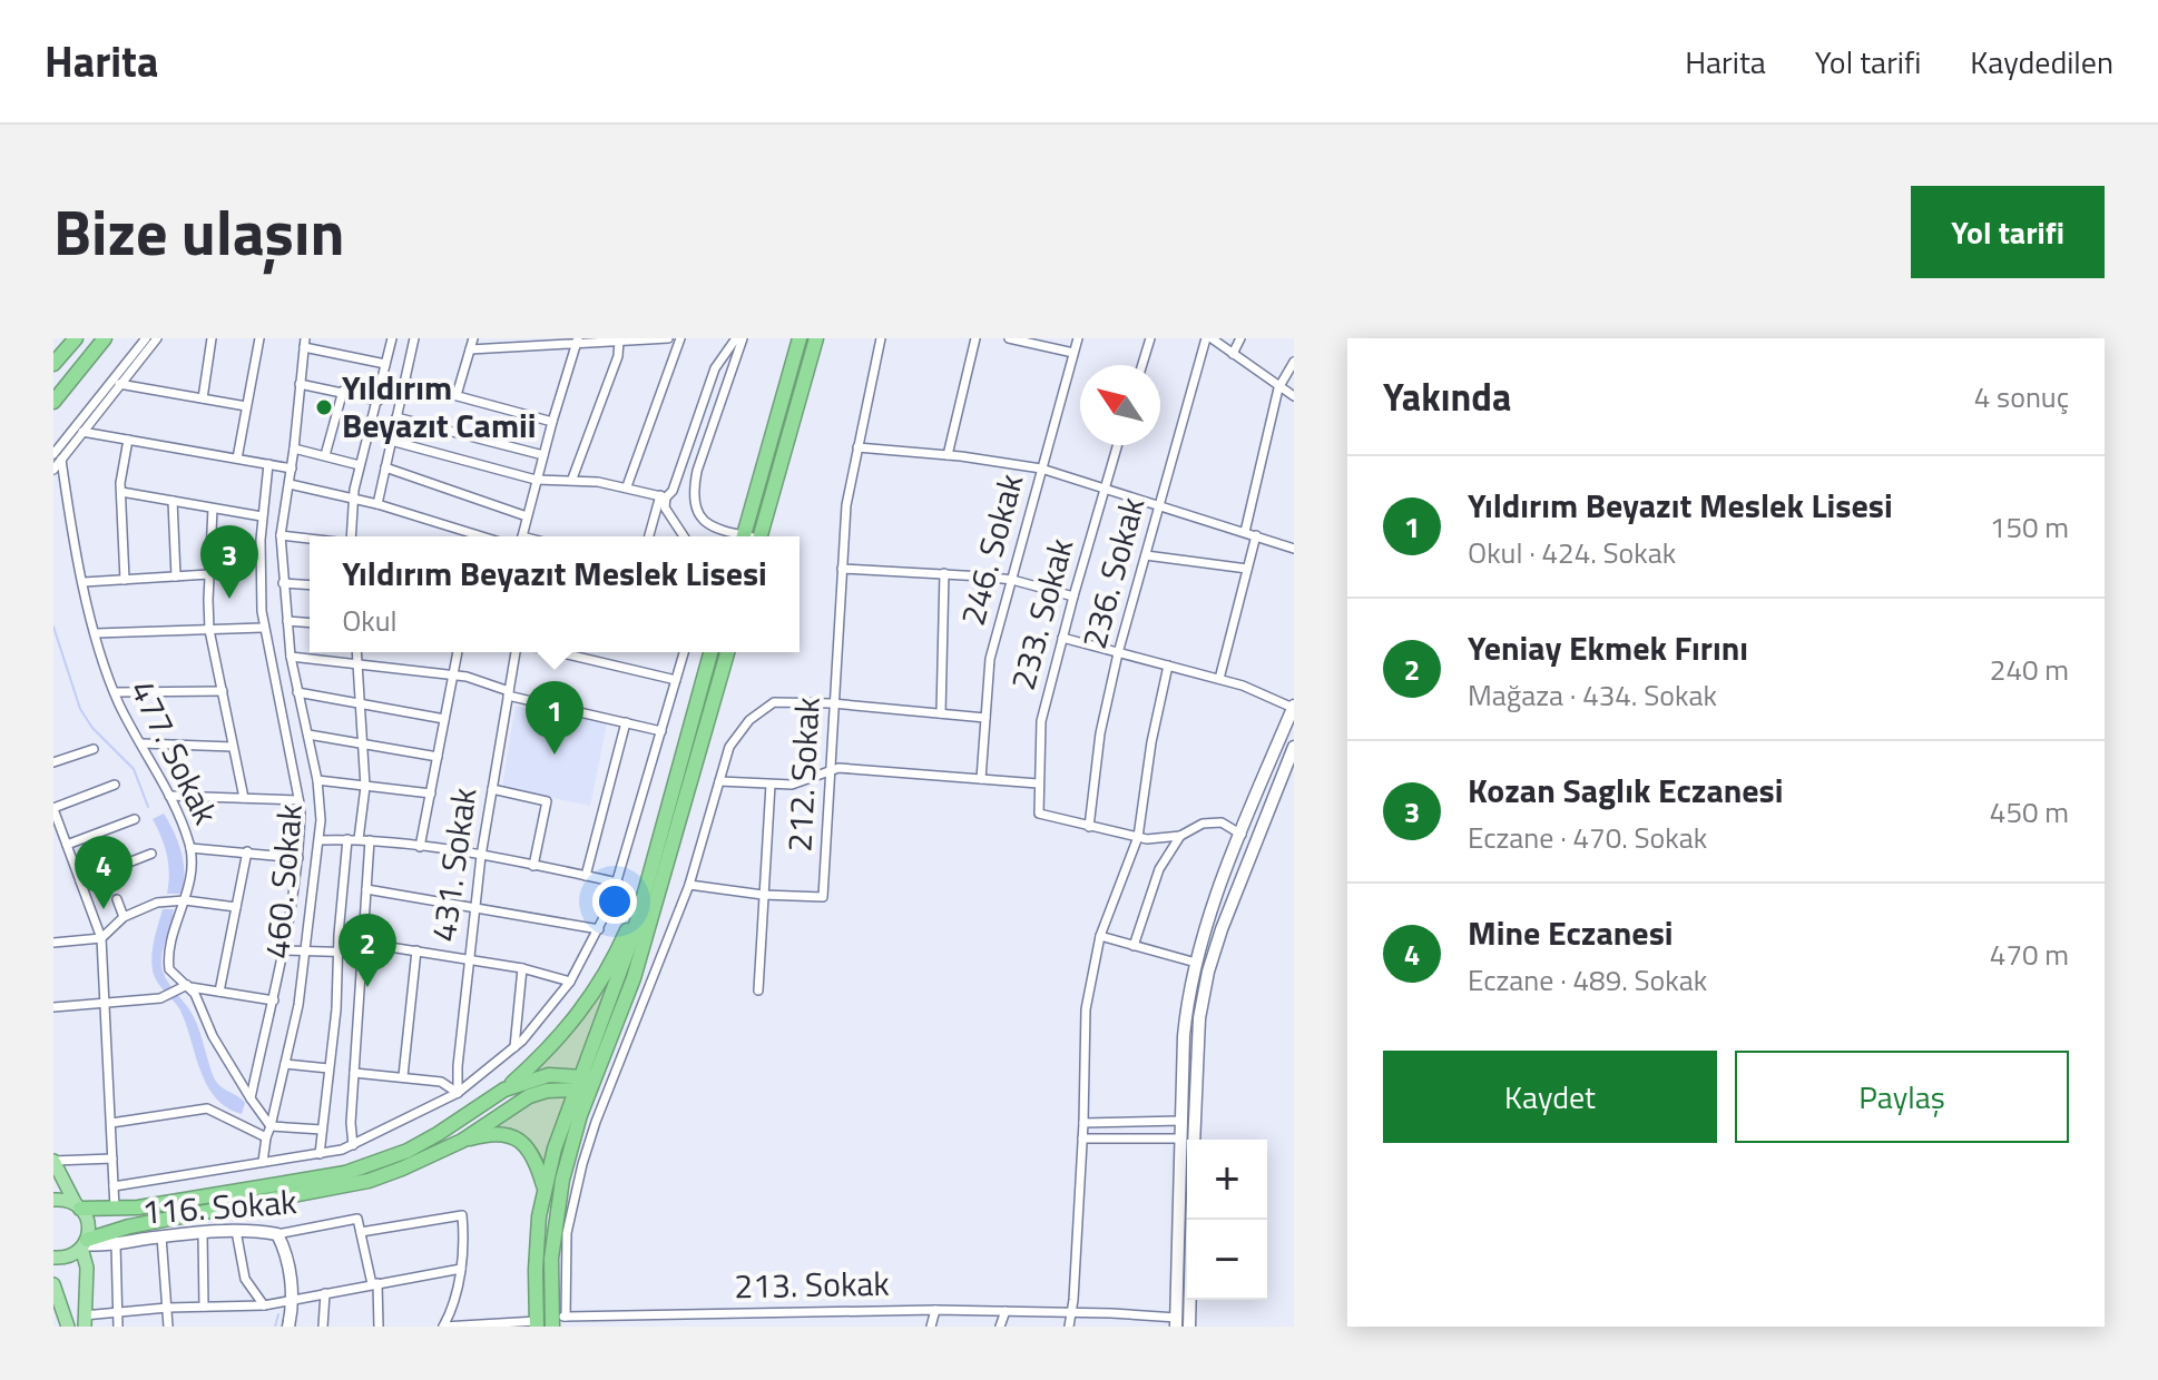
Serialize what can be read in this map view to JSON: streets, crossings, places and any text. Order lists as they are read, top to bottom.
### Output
{
  "streets": {
    "main road": ["116. Sokak"],
    "street": [
      "246. Sokak",
      "236. Sokak",
      "233. Sokak",
      "477. Sokak",
      "212. Sokak",
      "431. Sokak",
      "460. Sokak",
      "213. Sokak"
    ]
  },
  "crossings": [
    ["236. Sokak", "233. Sokak"],
    ["477. Sokak", "460. Sokak"]
  ],
  "places": ["Yıldırım Beyazıt Camii"],
  "north": "top left",
  "page": {
    "header": "Harita",
    "nav": ["Harita", "Yol tarifi", "Kaydedilen"],
    "title": "Bize ulaşın",
    "buttons": [
      "Yol tarifi",
      ["Kaydet", "Paylaş"]
    ],
    "heading": ["Yakında", "4 sonuç"],
    "list": [
      {
        "mark": "1",
        "name": "Yıldırım Beyazıt Meslek Lisesi",
        "note": "Okul · 424. Sokak",
        "value": "150 m"
      },
      {
        "mark": "2",
        "name": "Yeniay Ekmek Fırını",
        "note": "Mağaza · 434. Sokak",
        "value": "240 m"
      },
      {
        "mark": "3",
        "name": "Kozan Saglık Eczanesi",
        "note": "Eczane · 470. Sokak",
        "value": "450 m"
      },
      {
        "mark": "4",
        "name": "Mine Eczanesi",
        "note": "Eczane · 489. Sokak",
        "value": "470 m"
      }
    ],
    "pins": [
      "3",
      "1",
      "4",
      "2"
    ],
    "popup": ["Yıldırım Beyazıt Meslek Lisesi", "Okul"],
    "map_buttons": ["+", "−"]
  }
}
